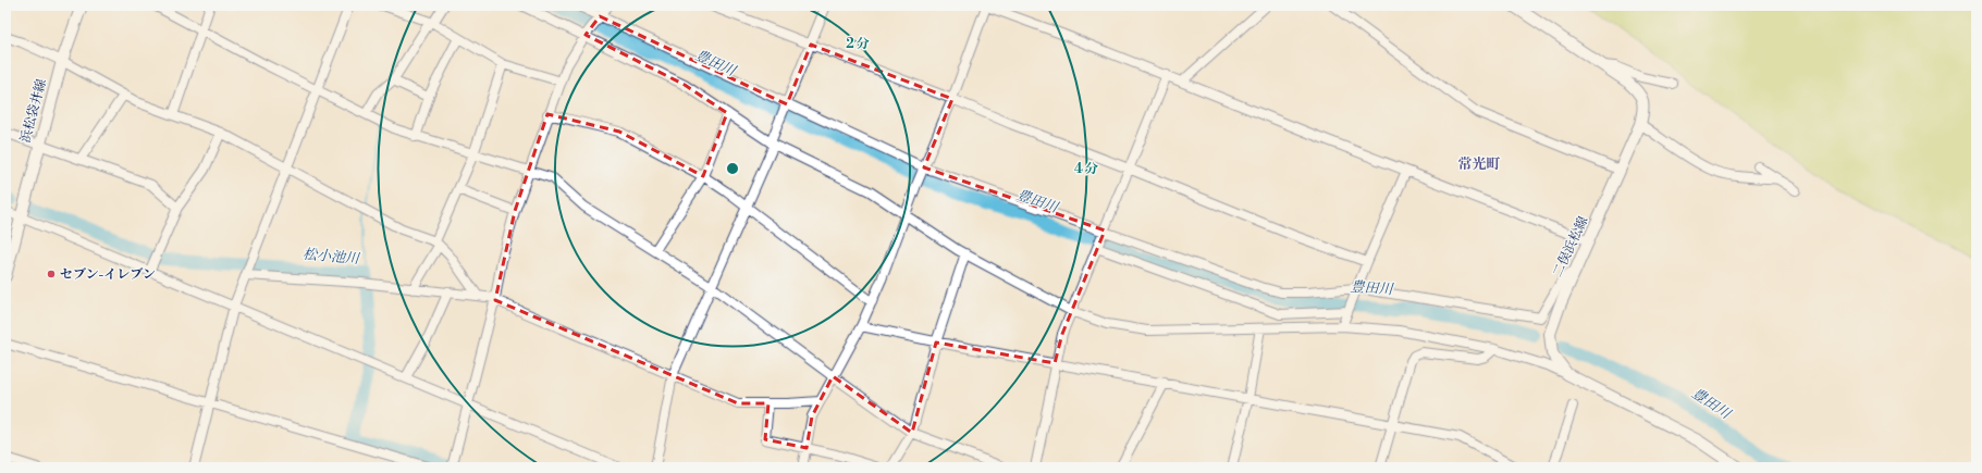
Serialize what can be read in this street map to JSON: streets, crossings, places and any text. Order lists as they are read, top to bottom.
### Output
{
  "streets": {
    "main road": ["浜松袋井線", "二俣浜松線"]
  },
  "districts": ["常光町"],
  "water": ["豊田川", "松小池川"],
  "places": ["セブン-イレブン"],
  "rings": ["2 分", "4 分"]
}
